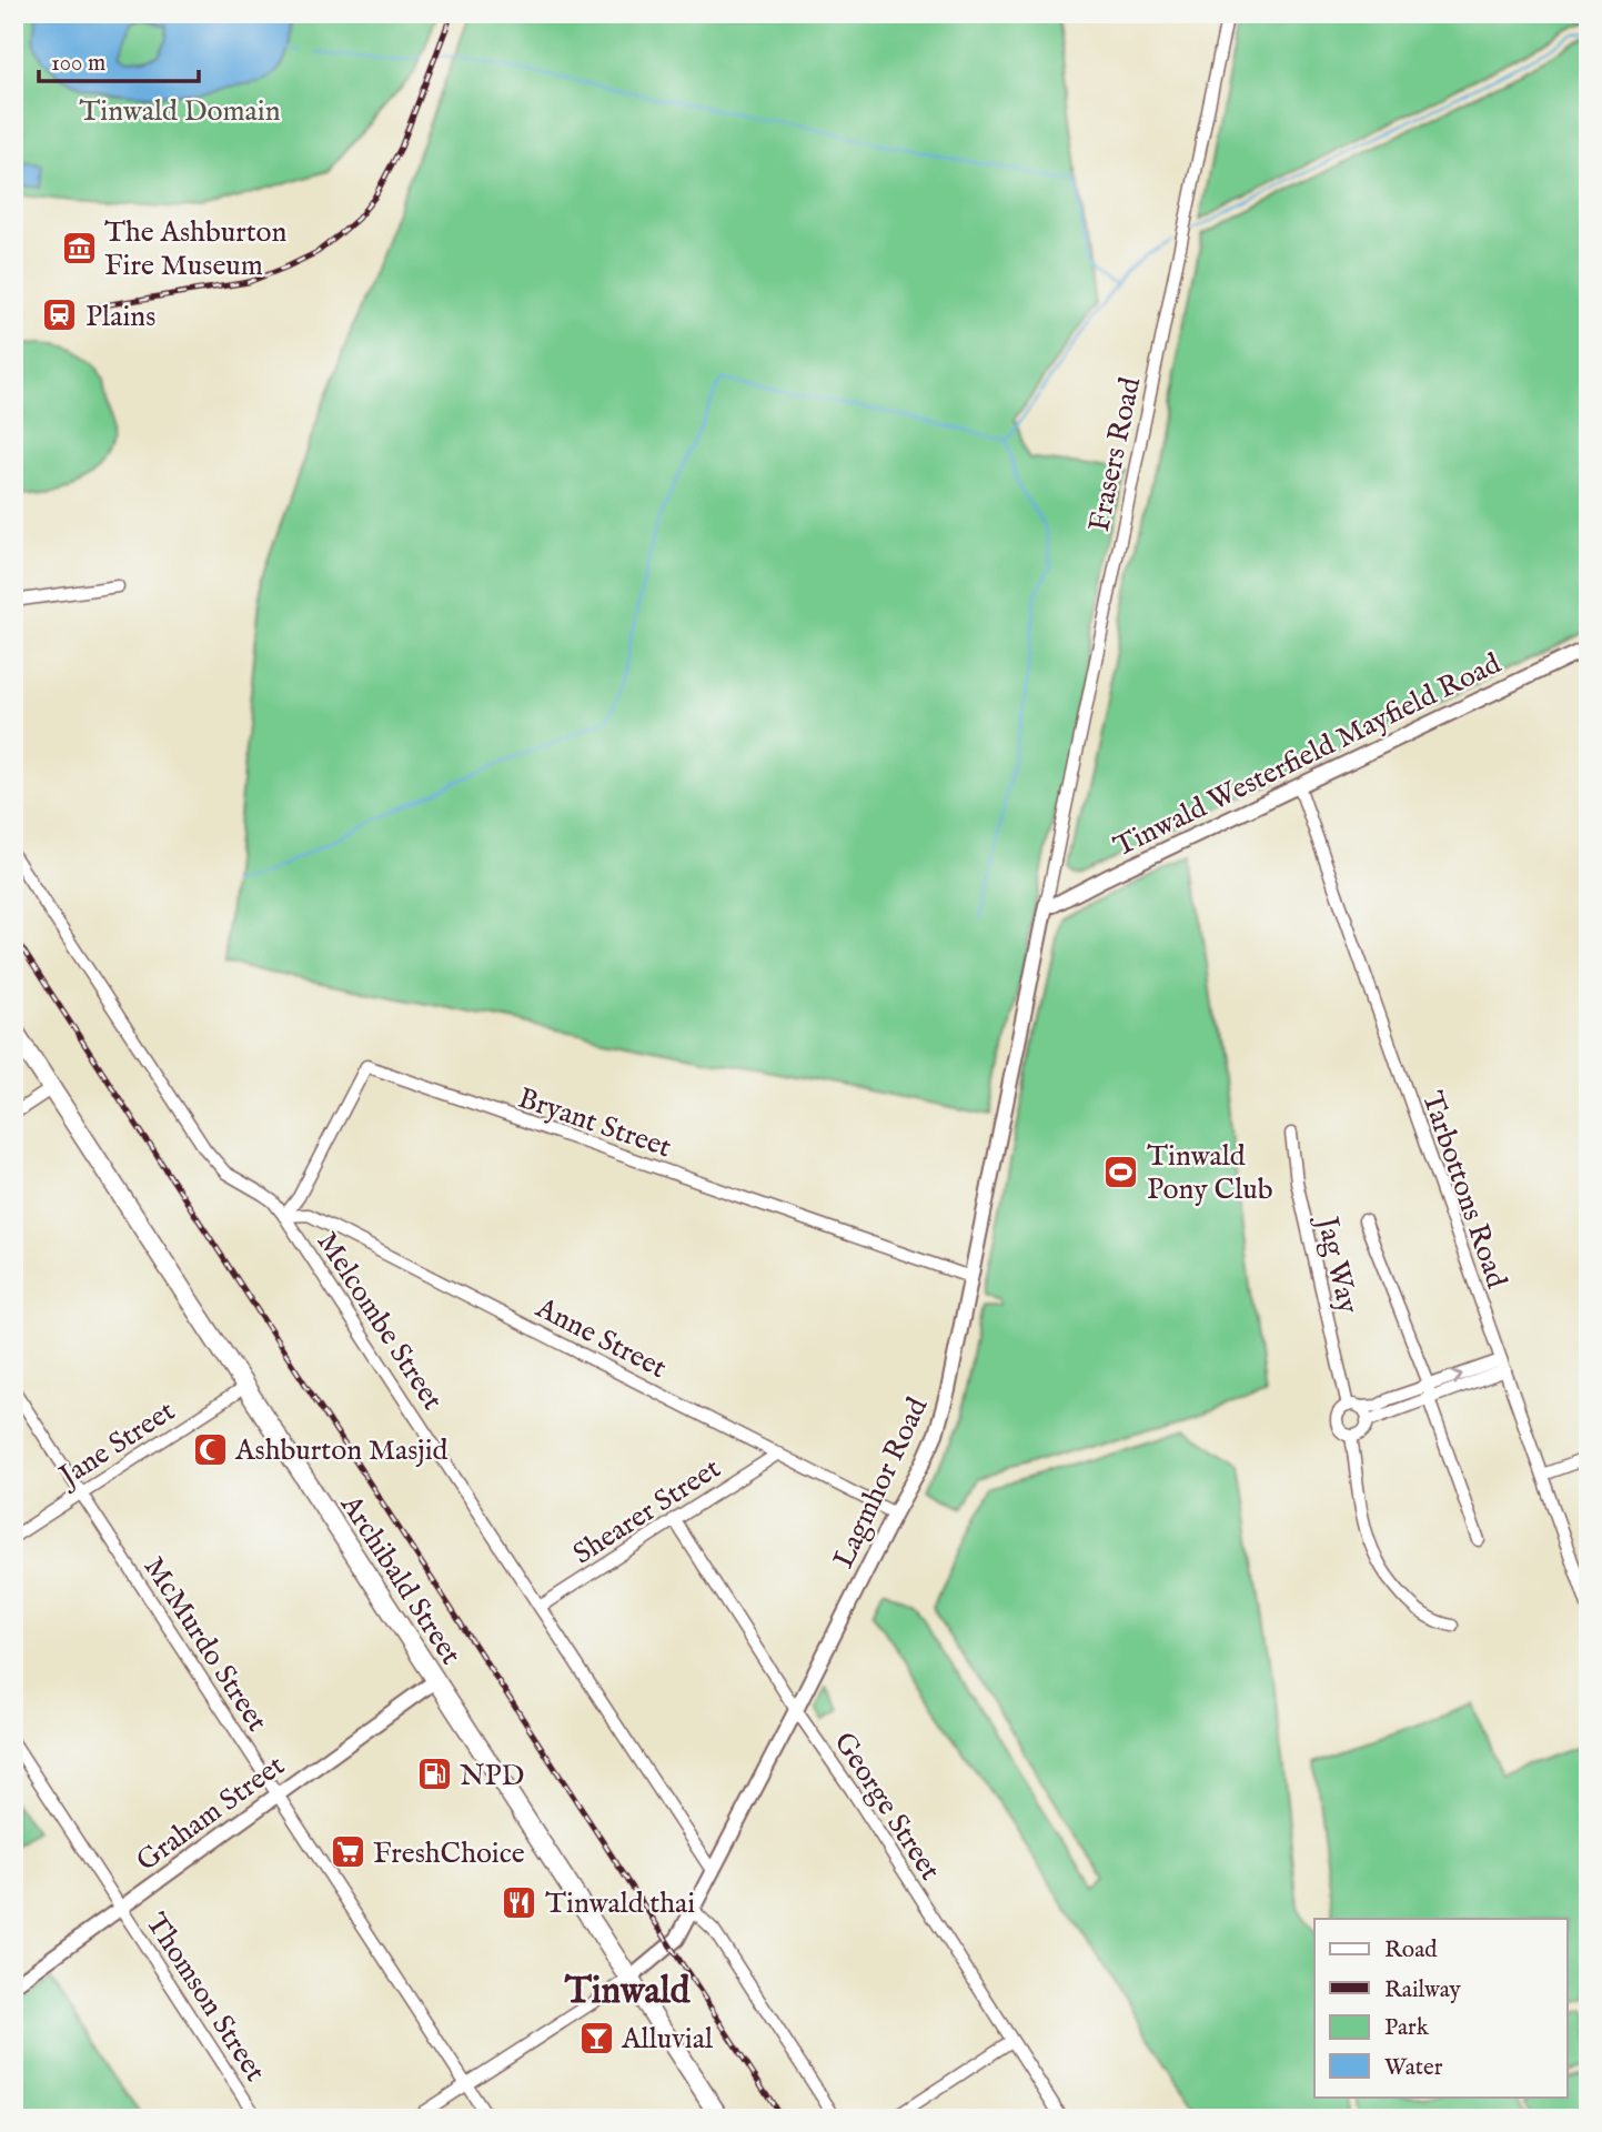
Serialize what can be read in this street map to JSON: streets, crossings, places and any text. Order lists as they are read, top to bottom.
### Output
{
  "streets": {
    "highway": ["Archibald Street"],
    "street": [
      "Frasers Road",
      "Tinwald Westerfield Mayfield Road",
      "Bryant Street",
      "Tarbottons Road",
      "Jag Way",
      "Melcombe Street",
      "Anne Street",
      "Jane Street",
      "Lagmhor Road",
      "Shearer Street",
      "McMurdo Street",
      "George Street",
      "Graham Street",
      "Thomson Street"
    ]
  },
  "crossings": [
    ["Frasers Road", "Tinwald Westerfield Mayfield Road"],
    ["Frasers Road", "Lagmhor Road"],
    ["Tinwald Westerfield Mayfield Road", "Tarbottons Road"],
    ["Tinwald Westerfield Mayfield Road", "Lagmhor Road"],
    ["Bryant Street", "Melcombe Street"],
    ["Bryant Street", "Anne Street"],
    ["Bryant Street", "Lagmhor Road"],
    ["Melcombe Street", "Anne Street"],
    ["Melcombe Street", "Lagmhor Road"],
    ["Melcombe Street", "Shearer Street"],
    ["Anne Street", "Lagmhor Road"],
    ["Anne Street", "Shearer Street"],
    ["Jane Street", "Archibald Street"],
    ["Jane Street", "McMurdo Street"],
    ["Lagmhor Road", "Archibald Street"],
    ["Lagmhor Road", "George Street"],
    ["Shearer Street", "George Street"],
    ["Archibald Street", "Graham Street"],
    ["McMurdo Street", "Graham Street"],
    ["Graham Street", "Thomson Street"]
  ],
  "districts": ["Tinwald"],
  "parks": ["Tinwald Domain"],
  "places": {
    "museum": ["The Ashburton Fire Museum"],
    "station": ["Plains"],
    "sports": ["Tinwald Pony Club"],
    "mosque": ["Ashburton Masjid"],
    "fuel station": ["NPD"],
    "supermarket": ["FreshChoice"],
    "restaurant": ["Tinwald thai"],
    "bar": ["Alluvial"]
  },
  "legend": [
    "Road",
    "Railway",
    "Park",
    "Water"
  ],
  "scale_bar": "100 m"
}
